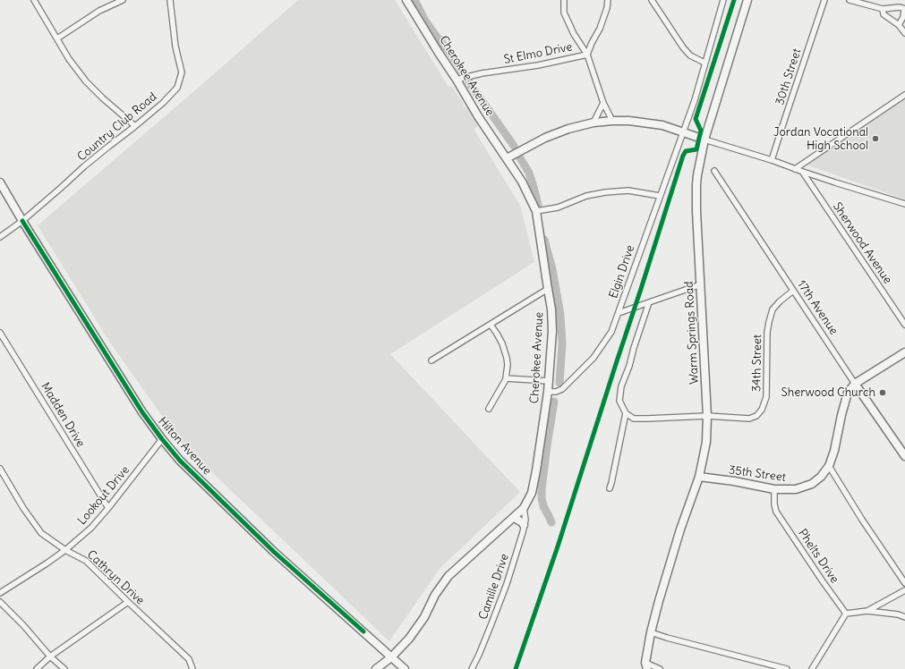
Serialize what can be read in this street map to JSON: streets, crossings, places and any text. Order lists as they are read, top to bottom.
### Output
{
  "streets": {
    "street": [
      "St Elmo Drive",
      "Cherokee Avenue",
      "30th Street",
      "Country Club Road",
      "Sherwood Avenue",
      "Elgin Drive",
      "17th Avenue",
      "Warm Springs Road",
      "34th Street",
      "Madden Drive",
      "Hilton Avenue",
      "35th Street",
      "Lookout Drive",
      "Phelts Drive",
      "Cathryn Drive",
      "Camille Drive"
    ]
  },
  "crossings": [
    ["St Elmo Drive", "Cherokee Avenue"],
    ["Cherokee Avenue", "Elgin Drive"],
    ["Cherokee Avenue", "Hilton Avenue"],
    ["Cherokee Avenue", "Camille Drive"],
    ["Country Club Road", "Hilton Avenue"],
    ["17th Avenue", "34th Street"],
    ["17th Avenue", "35th Street"],
    ["Warm Springs Road", "34th Street"],
    ["Warm Springs Road", "35th Street"],
    ["Madden Drive", "Lookout Drive"],
    ["Hilton Avenue", "Lookout Drive"],
    ["35th Street", "Phelts Drive"],
    ["Lookout Drive", "Cathryn Drive"]
  ],
  "places": ["Jordan Vocational High School", "Sherwood Church"]
}
